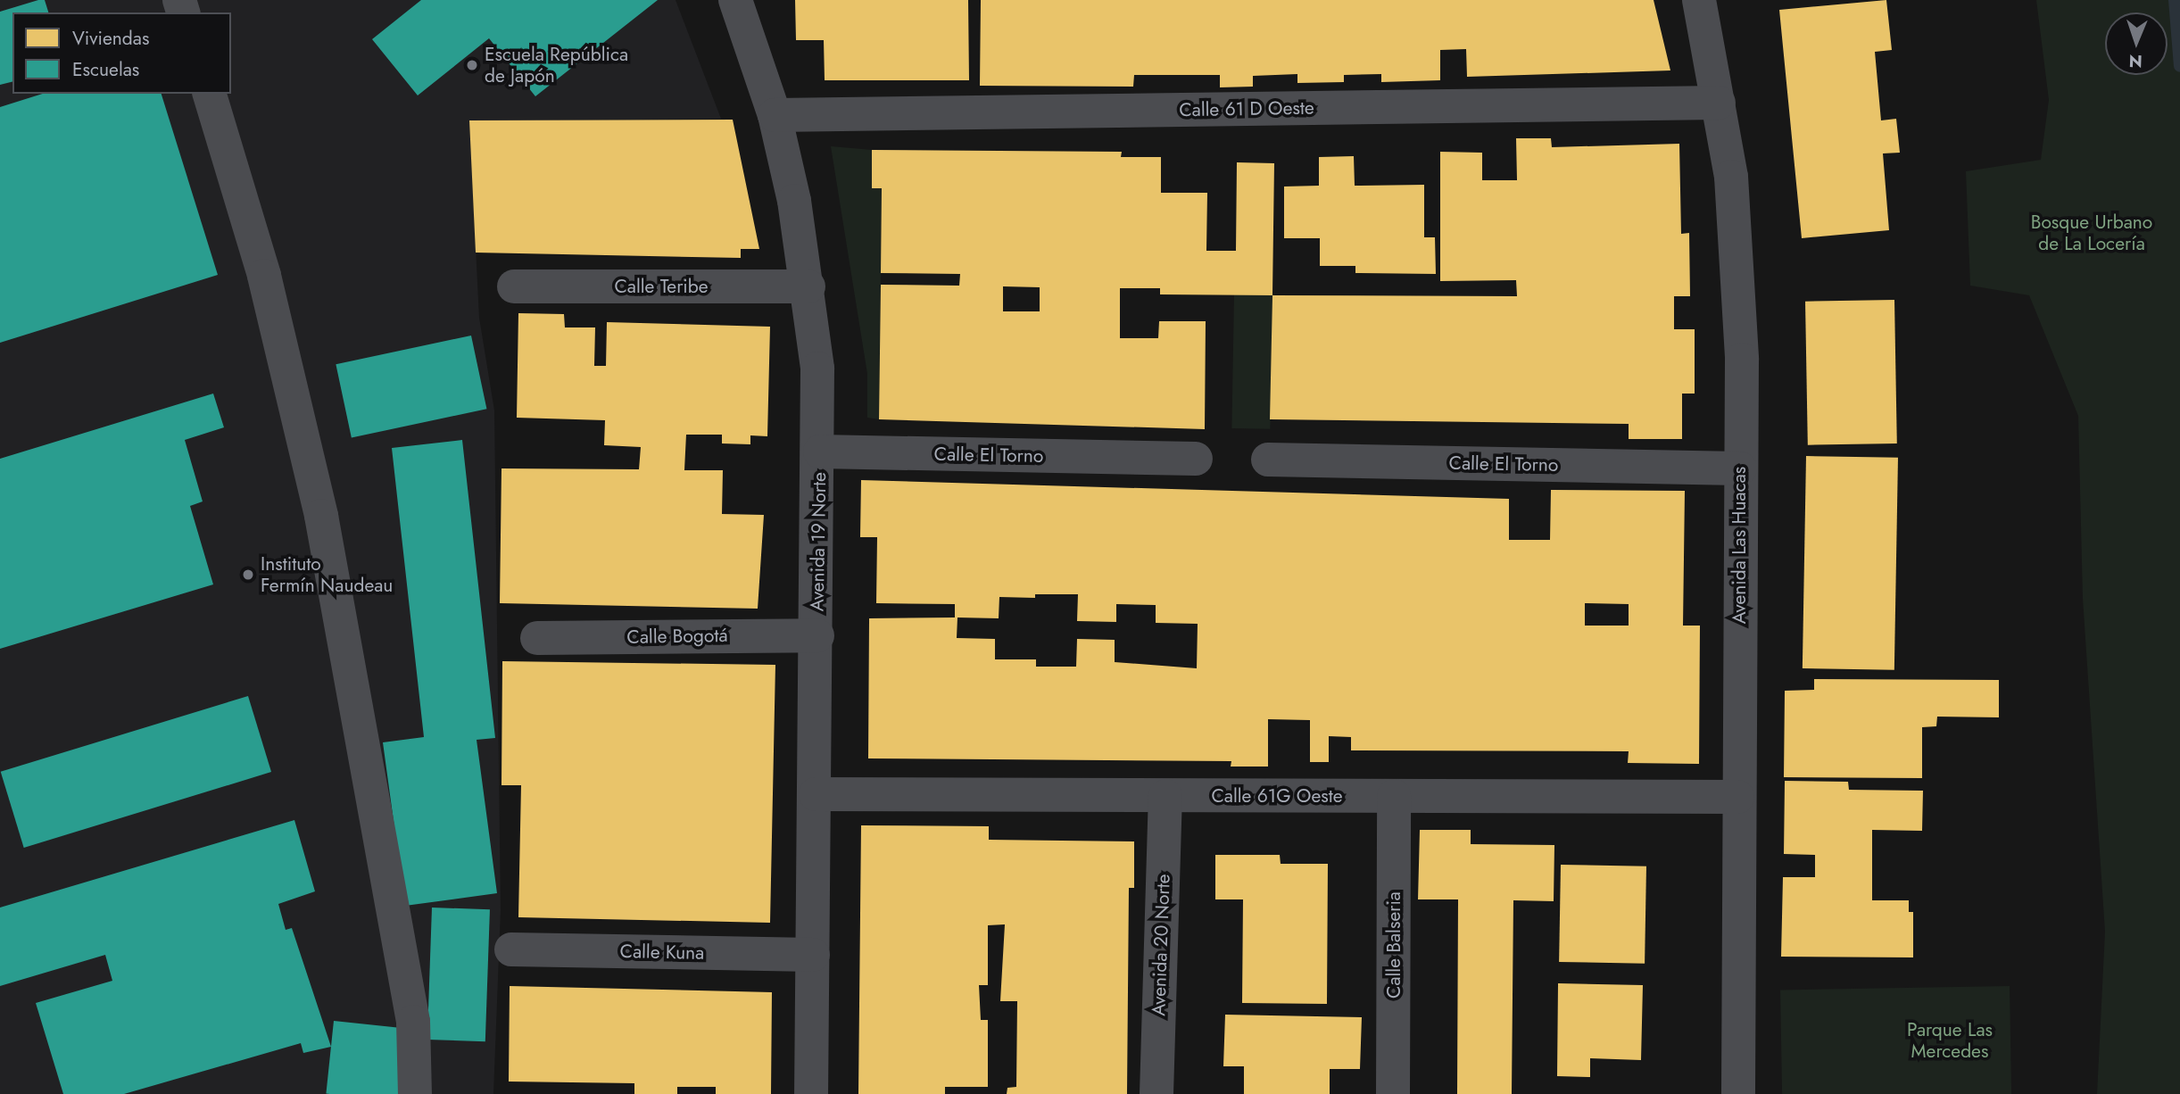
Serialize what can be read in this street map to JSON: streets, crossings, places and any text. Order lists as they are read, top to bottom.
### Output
{
  "streets": {
    "street": [
      "Calle 61 D Oeste",
      "Calle Teribe",
      "Calle El Torno",
      "Avenida 19 Norte",
      "Avenida Las Huacas",
      "Calle Bogotá",
      "Calle 61G Oeste",
      "Avenida 20 Norte",
      "Calle Balseria",
      "Calle Kuna"
    ]
  },
  "crossings": [
    ["Calle 61 D Oeste", "Avenida 19 Norte"],
    ["Calle 61 D Oeste", "Avenida Las Huacas"],
    ["Calle Teribe", "Avenida 19 Norte"],
    ["Calle El Torno", "Avenida 19 Norte"],
    ["Calle El Torno", "Avenida Las Huacas"],
    ["Avenida 19 Norte", "Calle Bogotá"],
    ["Avenida 19 Norte", "Calle 61G Oeste"],
    ["Avenida 19 Norte", "Calle Kuna"],
    ["Avenida Las Huacas", "Calle 61G Oeste"],
    ["Calle 61G Oeste", "Avenida 20 Norte"],
    ["Calle 61G Oeste", "Calle Balseria"]
  ],
  "parks": ["Bosque Urbano de La Locería", "Parque Las Mercedes"],
  "places": ["Escuela República de Japón", "Instituto Fermín Naudeau"],
  "legend": ["Viviendas", "Escuelas"],
  "north": "bottom"
}
